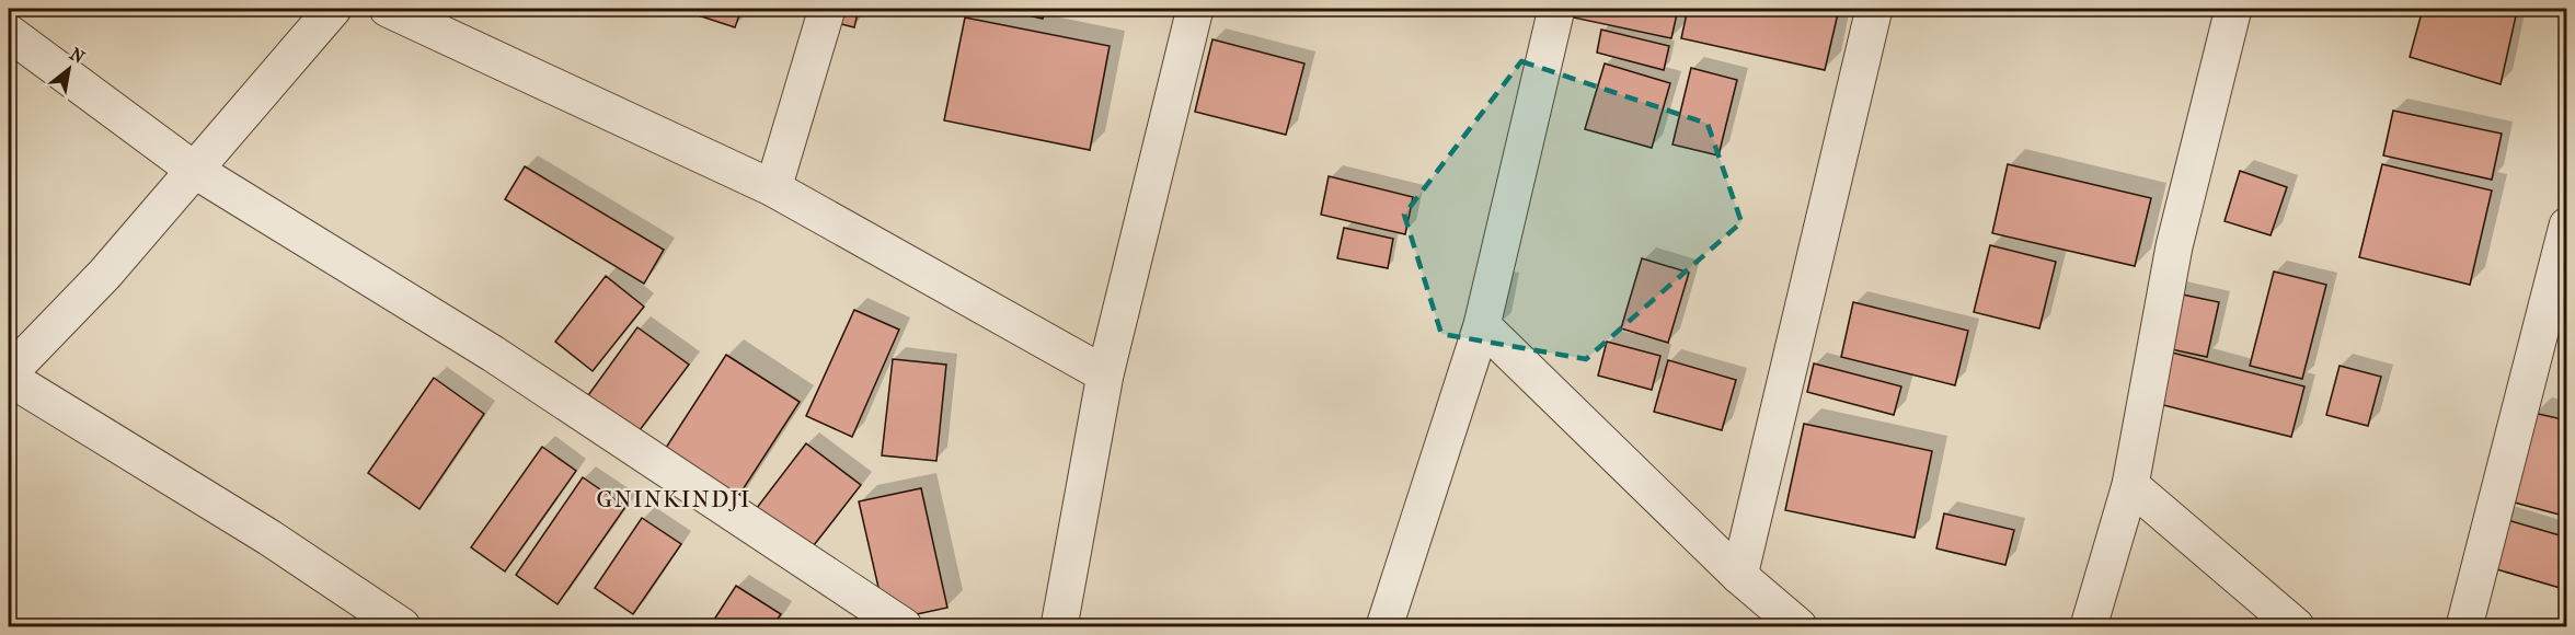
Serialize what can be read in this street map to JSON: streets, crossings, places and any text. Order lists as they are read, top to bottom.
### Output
{
  "districts": ["GNINKINDJI"],
  "north": "top right"
}
